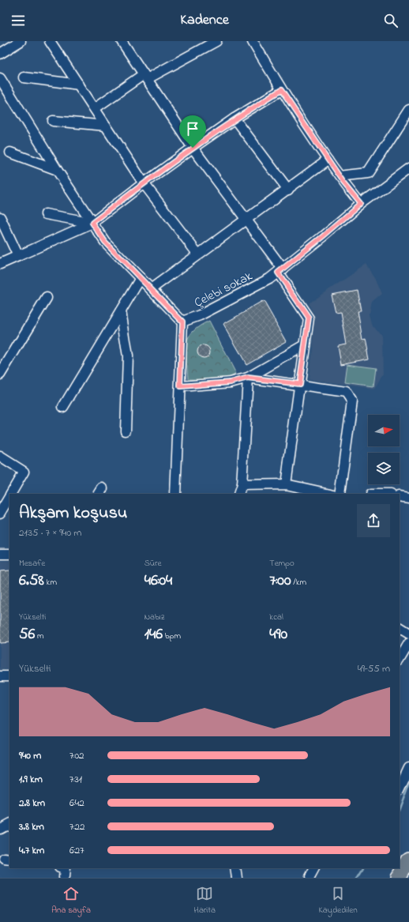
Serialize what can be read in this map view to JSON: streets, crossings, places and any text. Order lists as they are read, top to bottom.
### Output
{
  "streets": {
    "street": ["Çelebi sokak"]
  },
  "north": "right",
  "page": {
    "header": "Kadence",
    "heading": ["Akşam koşusu", "21:35 · 7 × 940 m"],
    "stats": [
      ["Mesafe", "6.58 km"],
      ["Süre", "46:04"],
      ["Tempo", "7:00 /km"],
      ["Yükselti", "56 m"],
      ["Nabız", "146 bpm"],
      ["kcal", "490"]
    ],
    "chart": ["Yükselti", "49–55 m"],
    "list": [
      {
        "name": "940 m",
        "note": "7:02"
      },
      {
        "name": "1.9 km",
        "note": "7:31"
      },
      {
        "name": "2.8 km",
        "note": "6:42"
      },
      {
        "name": "3.8 km",
        "note": "7:22"
      },
      {
        "name": "4.7 km",
        "note": "6:27"
      }
    ],
    "tabs": ["Ana sayfa", "Harita", "Kaydedilen"]
  }
}
